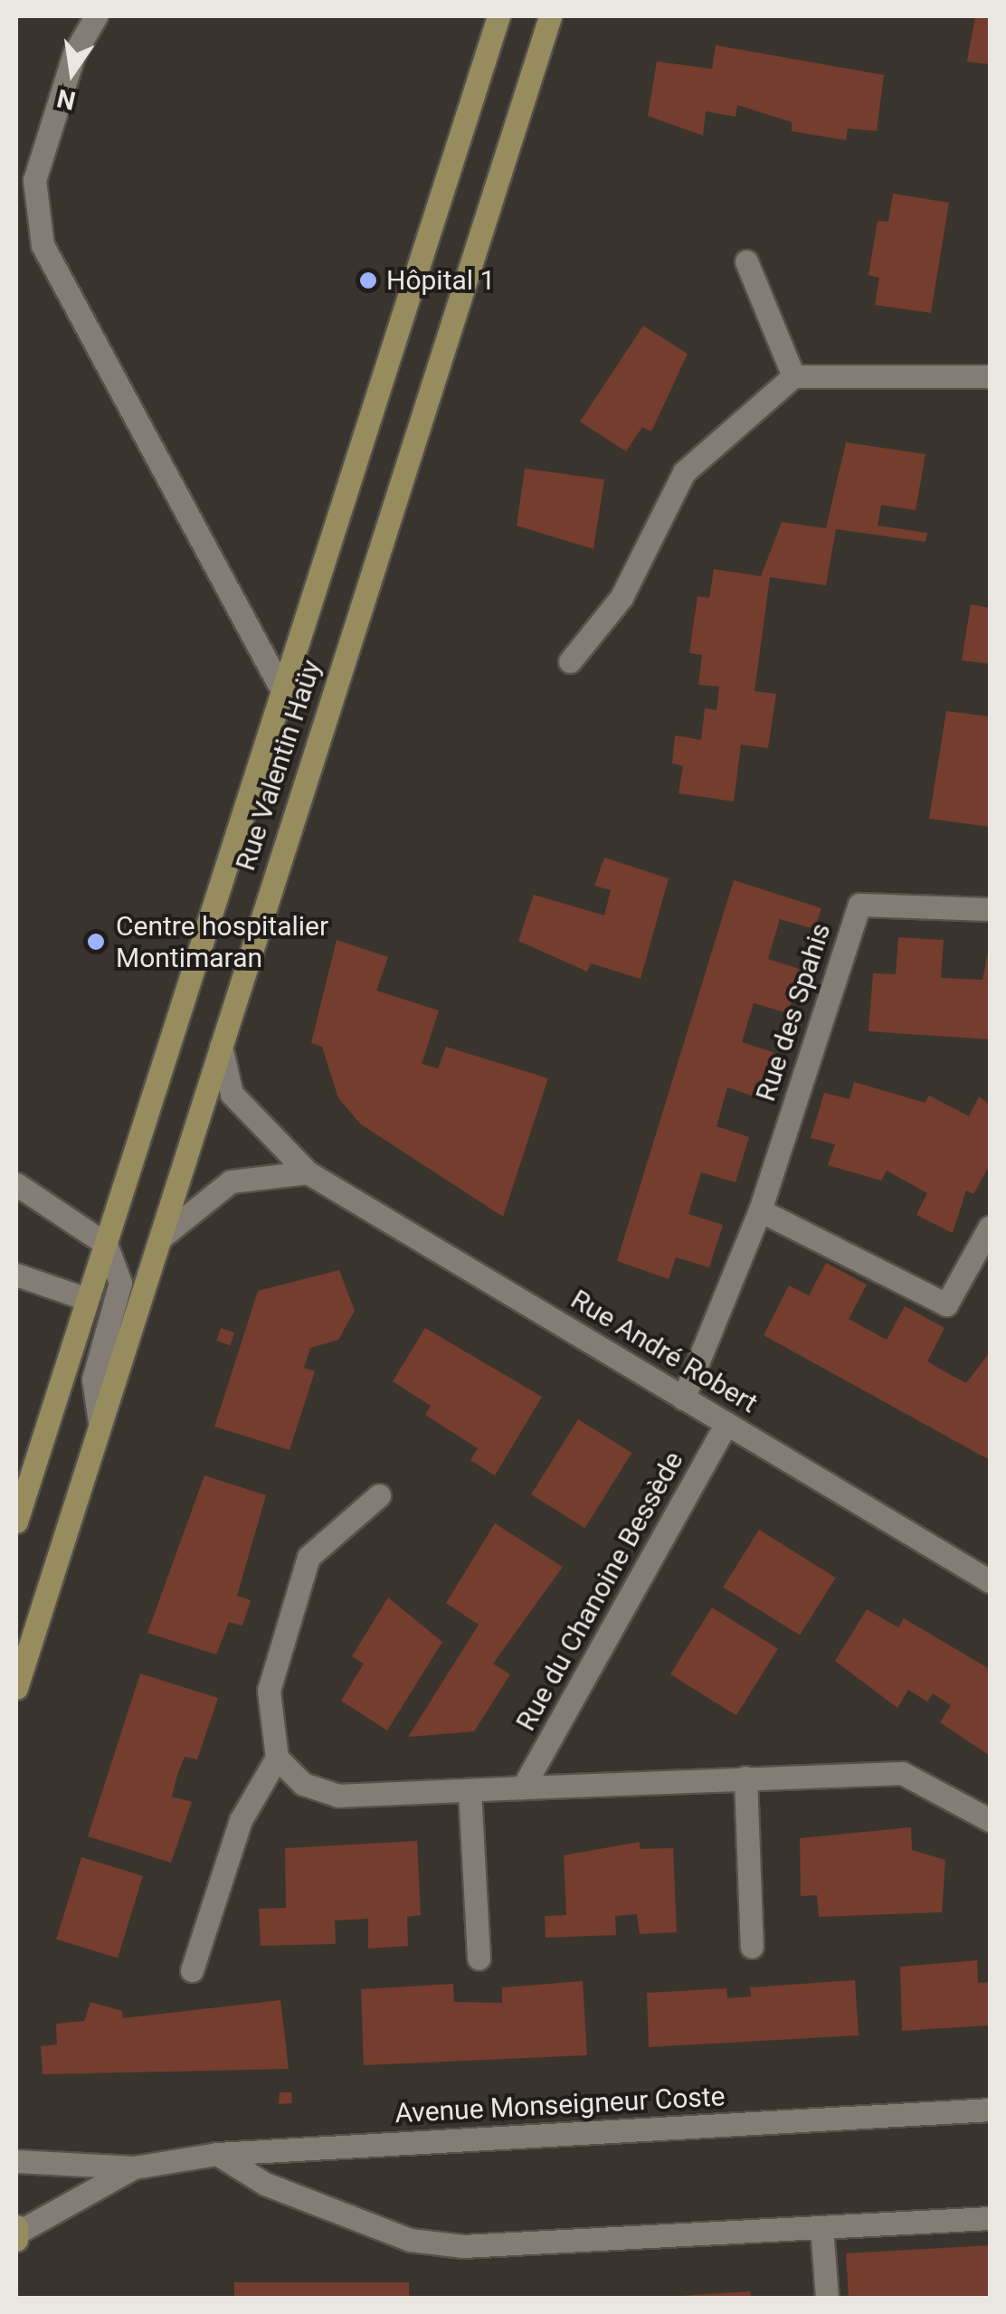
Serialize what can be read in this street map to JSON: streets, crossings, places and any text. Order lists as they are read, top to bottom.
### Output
{
  "streets": {
    "street": [
      "Rue Valentin Haüy",
      "Rue des Spahis",
      "Rue André Robert",
      "Rue du Chanoine Bessède",
      "Avenue Monseigneur Coste"
    ]
  },
  "crossings": [
    ["Rue Valentin Haüy", "Rue André Robert"],
    ["Rue des Spahis", "Rue André Robert"],
    ["Rue André Robert", "Rue du Chanoine Bessède"]
  ],
  "places": ["Hôpital 1", "Centre hospitalier Montimaran"],
  "north": "bottom"
}
